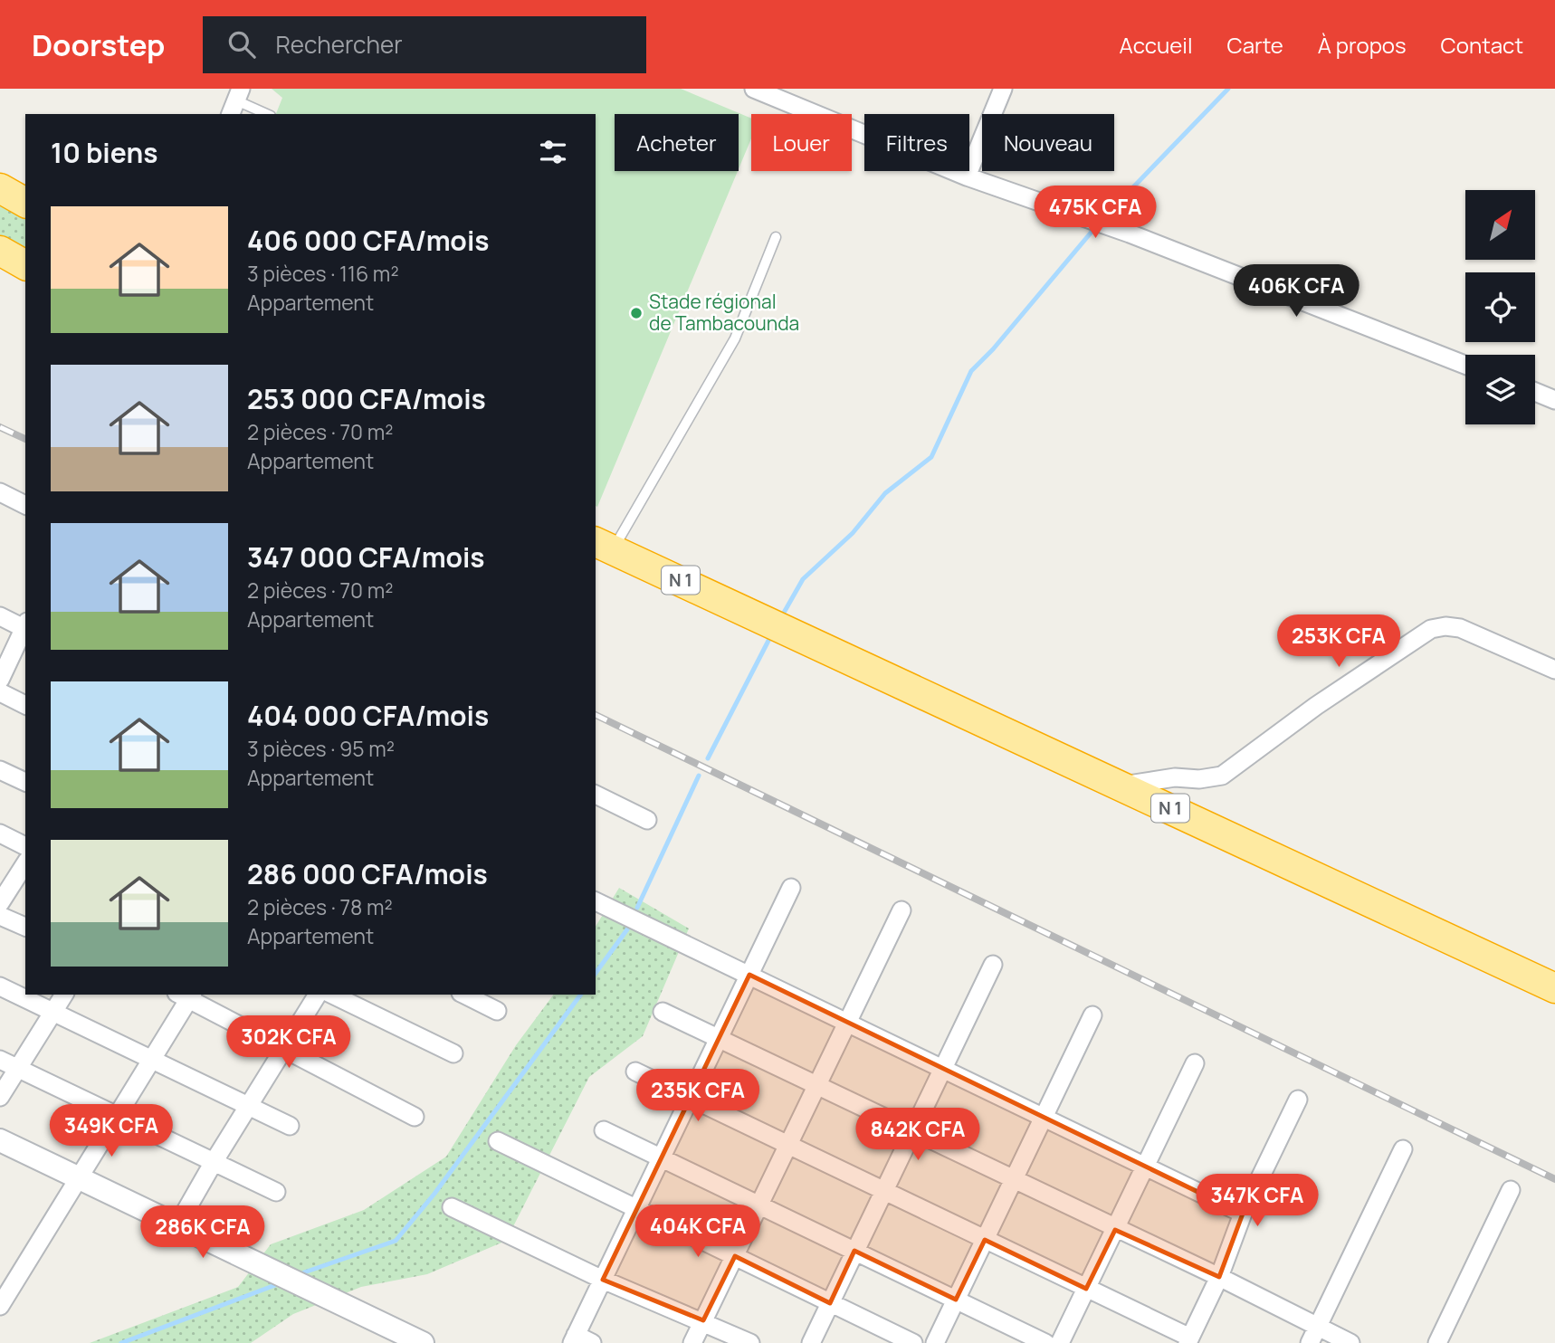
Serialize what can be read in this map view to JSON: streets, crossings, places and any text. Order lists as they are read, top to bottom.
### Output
{
  "streets": {
    "highway": ["N 1"]
  },
  "places": ["Stade régional de Tambacounda"],
  "north": "top right",
  "page": {
    "header": "Doorstep",
    "search": "Rechercher",
    "nav": [
      "Accueil",
      "Carte",
      "À propos",
      "Contact"
    ],
    "chip": [
      "Acheter",
      "Louer",
      "Filtres",
      "Nouveau"
    ],
    "heading": "10 biens",
    "price": [
      "475K CFA",
      "406K CFA",
      "253K CFA",
      "302K CFA",
      "235K CFA",
      "349K CFA",
      "842K CFA",
      "347K CFA",
      "404K CFA",
      "286K CFA"
    ],
    "list": [
      {
        "name": "406 000 CFA/mois",
        "note": "3 pièces · 116 m² · Appartement"
      },
      {
        "name": "253 000 CFA/mois",
        "note": "2 pièces · 70 m² · Appartement"
      },
      {
        "name": "347 000 CFA/mois",
        "note": "2 pièces · 70 m² · Appartement"
      },
      {
        "name": "404 000 CFA/mois",
        "note": "3 pièces · 95 m² · Appartement"
      },
      {
        "name": "286 000 CFA/mois",
        "note": "2 pièces · 78 m² · Appartement"
      }
    ]
  }
}
